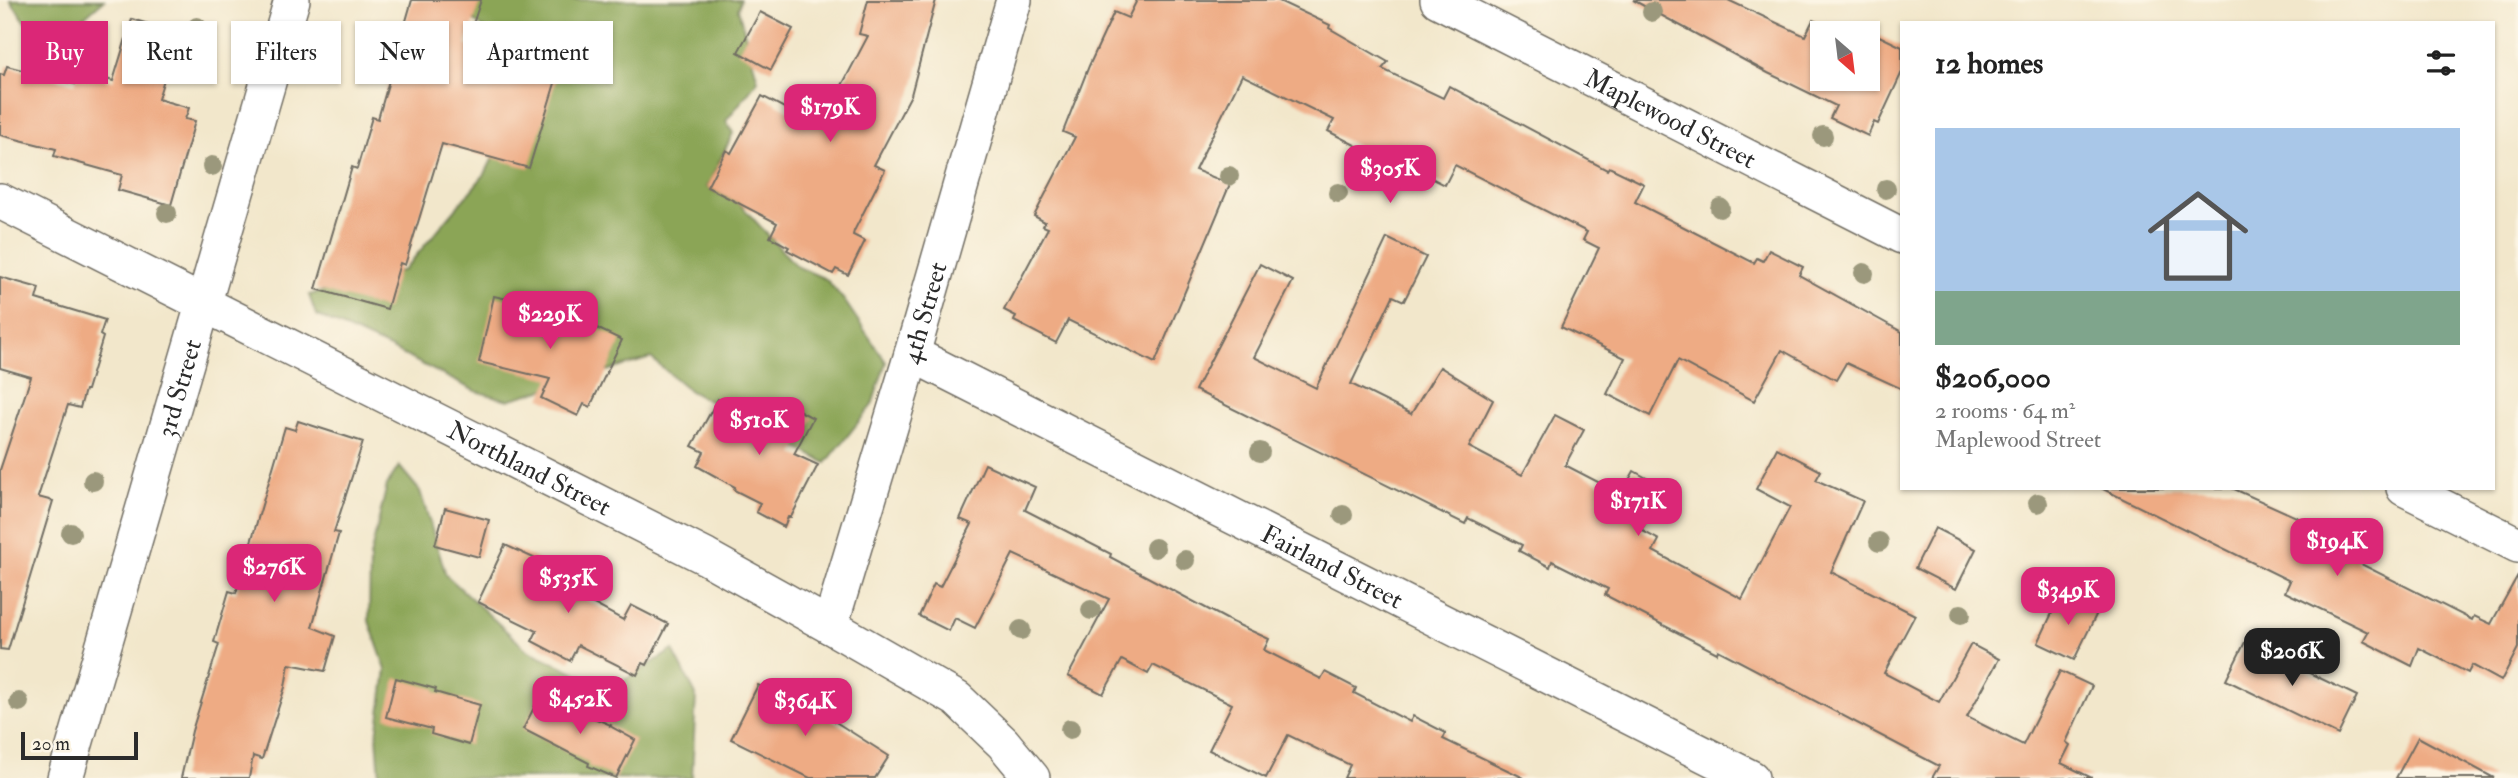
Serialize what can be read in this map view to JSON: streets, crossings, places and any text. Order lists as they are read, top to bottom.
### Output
{
  "streets": {
    "street": [
      "Maplewood Street",
      "4th Street",
      "3rd Street",
      "Northland Street",
      "Fairland Street"
    ]
  },
  "crossings": [
    ["4th Street", "Northland Street"],
    ["4th Street", "Fairland Street"],
    ["3rd Street", "Northland Street"]
  ],
  "scale_bar": "20 m",
  "north": "bottom right",
  "page": {
    "chip": [
      "Buy",
      "Rent",
      "Filters",
      "New",
      "Apartment"
    ],
    "heading": "12 homes",
    "price": [
      "$179K",
      "$305K",
      "$229K",
      "$510K",
      "$171K",
      "$194K",
      "$276K",
      "$535K",
      "$349K",
      "$206K",
      "$452K",
      "$364K"
    ],
    "list": [
      {
        "name": "$206,000",
        "note": "2 rooms · 64 m² · Maplewood Street"
      }
    ],
    "scale": "20 m"
  }
}
